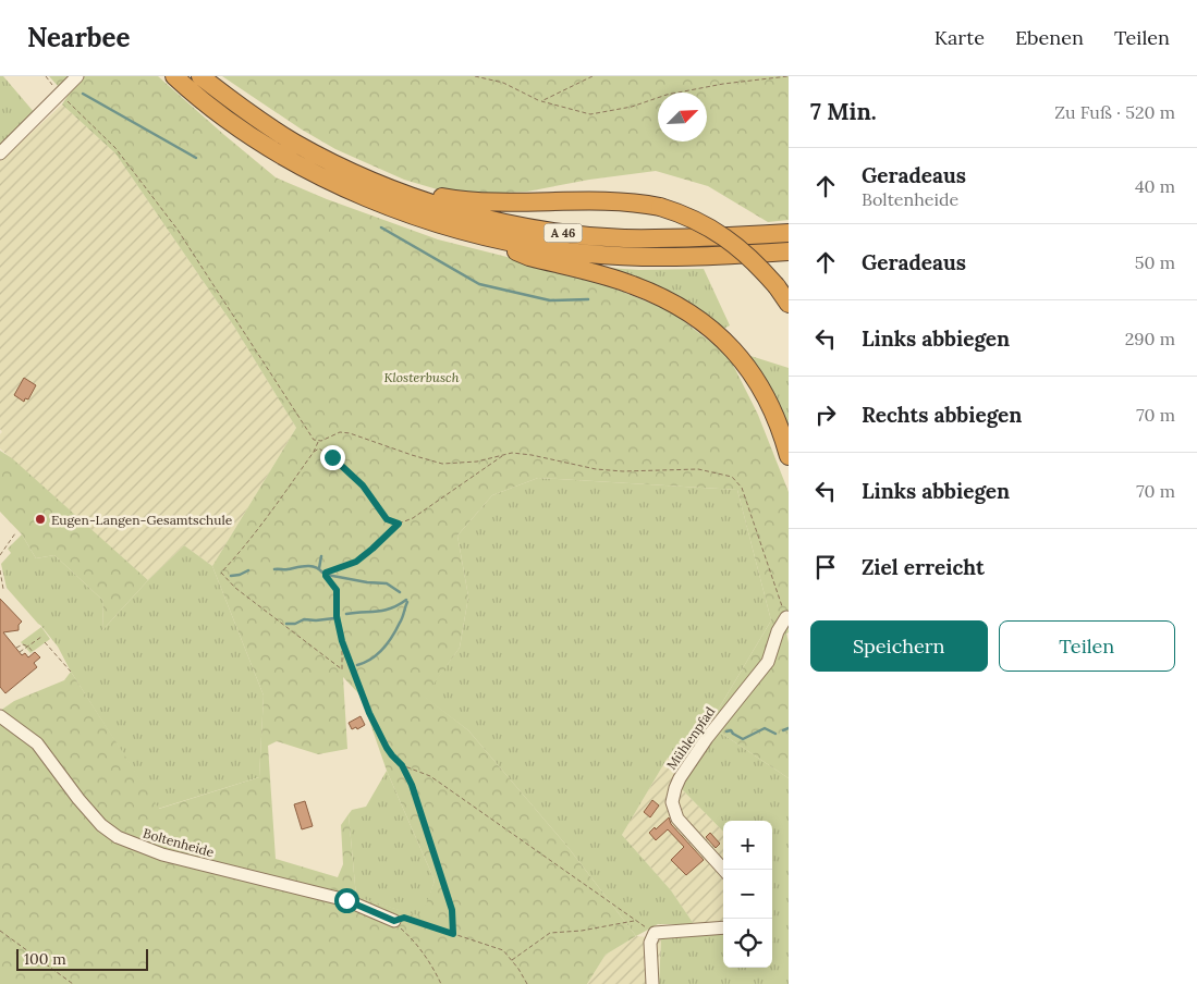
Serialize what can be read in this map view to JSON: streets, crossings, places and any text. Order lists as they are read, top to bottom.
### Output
{
  "streets": {
    "highway": ["A 46"],
    "street": ["Mühlenpfad", "Boltenheide"]
  },
  "parks": ["Klosterbusch"],
  "places": ["Eugen-Langen-Gesamtschule"],
  "scale_bar": "100 m",
  "north": "top right",
  "page": {
    "header": "Nearbee",
    "nav": ["Karte", "Ebenen", "Teilen"],
    "heading": ["7 Min.", "Zu Fuß · 520 m"],
    "list": [
      ["Geradeaus", "Boltenheide", "40 m"],
      ["Geradeaus", "50 m"],
      ["Links abbiegen", "290 m"],
      ["Rechts abbiegen", "70 m"],
      ["Links abbiegen", "70 m"],
      "Ziel erreicht"
    ],
    "buttons": ["Speichern", "Teilen"],
    "map_buttons": ["+", "−"],
    "scale": "100 m"
  }
}
